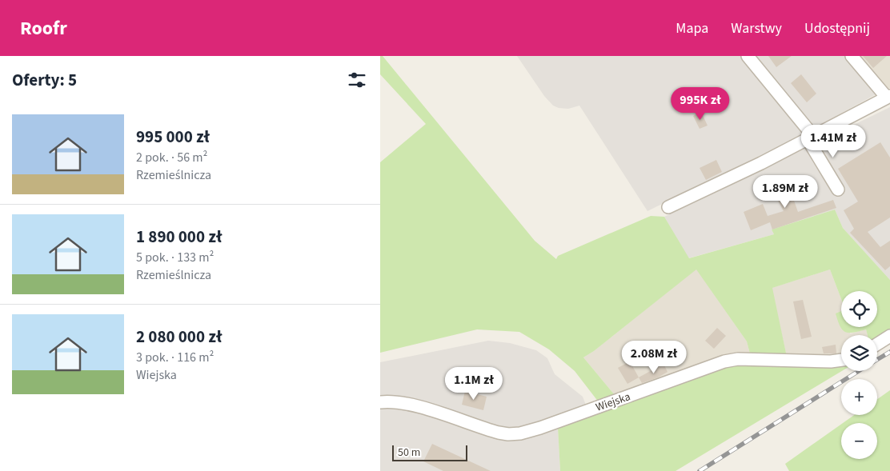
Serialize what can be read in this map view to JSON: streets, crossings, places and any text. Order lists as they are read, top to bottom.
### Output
{
  "streets": {
    "street": ["Wiejska"]
  },
  "scale_bar": "50 m",
  "page": {
    "header": "Roofr",
    "nav": ["Mapa", "Warstwy", "Udostępnij"],
    "heading": "Oferty: 5",
    "price": [
      "995K zł",
      "1.41M zł",
      "1.89M zł",
      "2.08M zł",
      "1.1M zł"
    ],
    "list": [
      {
        "name": "995 000 zł",
        "note": "2 pok. · 56 m² · Rzemieślnicza"
      },
      {
        "name": "1 890 000 zł",
        "note": "5 pok. · 133 m² · Rzemieślnicza"
      },
      {
        "name": "2 080 000 zł",
        "note": "3 pok. · 116 m² · Wiejska"
      }
    ],
    "map_buttons": ["+", "−"],
    "scale": "50 m"
  }
}
